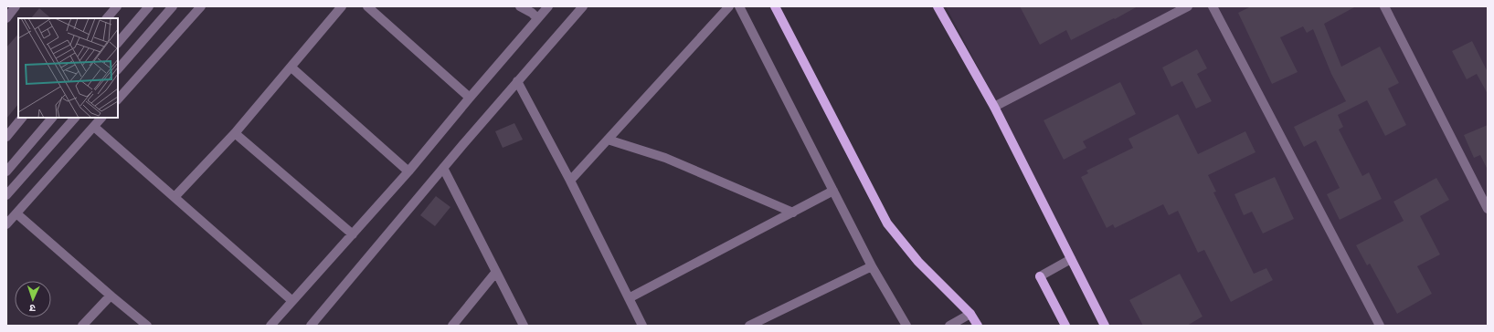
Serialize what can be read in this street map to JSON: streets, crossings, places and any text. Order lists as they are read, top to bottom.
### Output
{
  "north": "bottom"
}
